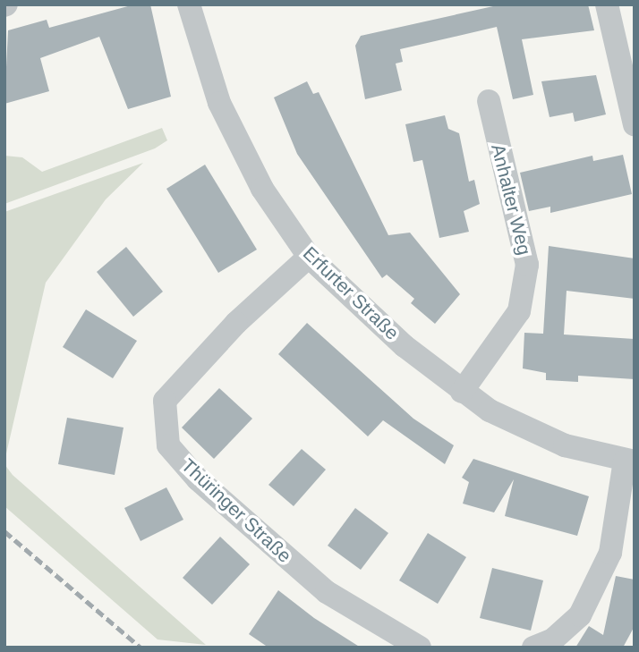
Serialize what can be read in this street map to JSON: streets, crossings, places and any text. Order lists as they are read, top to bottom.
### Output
{
  "streets": {
    "street": ["Anhalter Weg", "Erfurter Straße", "Thüringer Straße"]
  },
  "crossings": [
    ["Anhalter Weg", "Erfurter Straße"],
    ["Erfurter Straße", "Thüringer Straße"]
  ]
}
